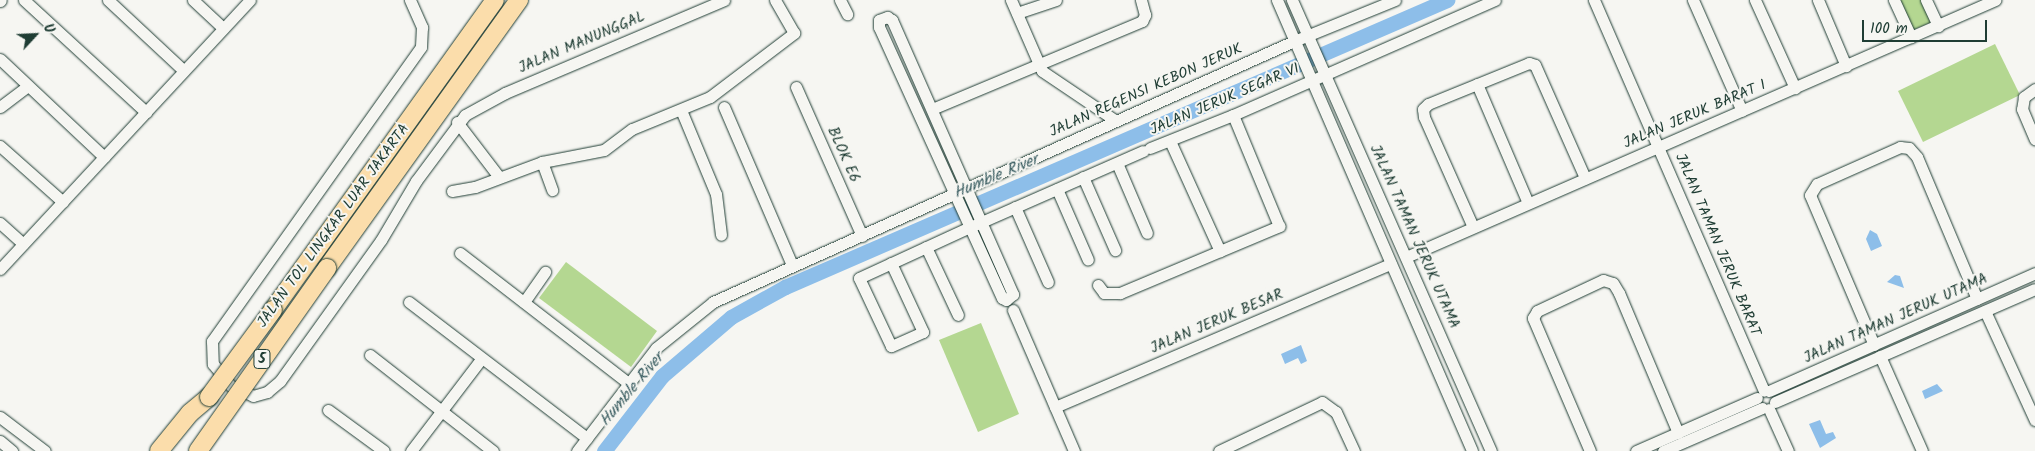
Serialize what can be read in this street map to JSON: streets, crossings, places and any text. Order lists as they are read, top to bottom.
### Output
{
  "streets": {
    "highway": ["JALAN TOL LINGKAR LUAR JAKARTA", "5"],
    "street": [
      "JALAN MANUNGGAL",
      "JALAN REGENSI KEBON JERUK",
      "JALAN JERUK SEGAR VI",
      "JALAN JERUK BARAT I",
      "BLOK E6",
      "JALAN TAMAN JERUK UTAMA",
      "JALAN TAMAN JERUK BARAT",
      "JALAN JERUK BESAR"
    ]
  },
  "crossings": [
    ["JALAN REGENSI KEBON JERUK", "BLOK E6"],
    ["JALAN REGENSI KEBON JERUK", "JALAN TAMAN JERUK UTAMA"],
    ["JALAN JERUK SEGAR VI", "JALAN TAMAN JERUK UTAMA"],
    ["JALAN JERUK BARAT I", "JALAN TAMAN JERUK UTAMA"],
    ["JALAN JERUK BARAT I", "JALAN TAMAN JERUK BARAT"],
    ["JALAN TAMAN JERUK UTAMA", "JALAN TAMAN JERUK BARAT"],
    ["JALAN TAMAN JERUK UTAMA", "JALAN JERUK BESAR"]
  ],
  "water": ["Humble River"],
  "scale_bar": "100 m",
  "north": "top right"
}
